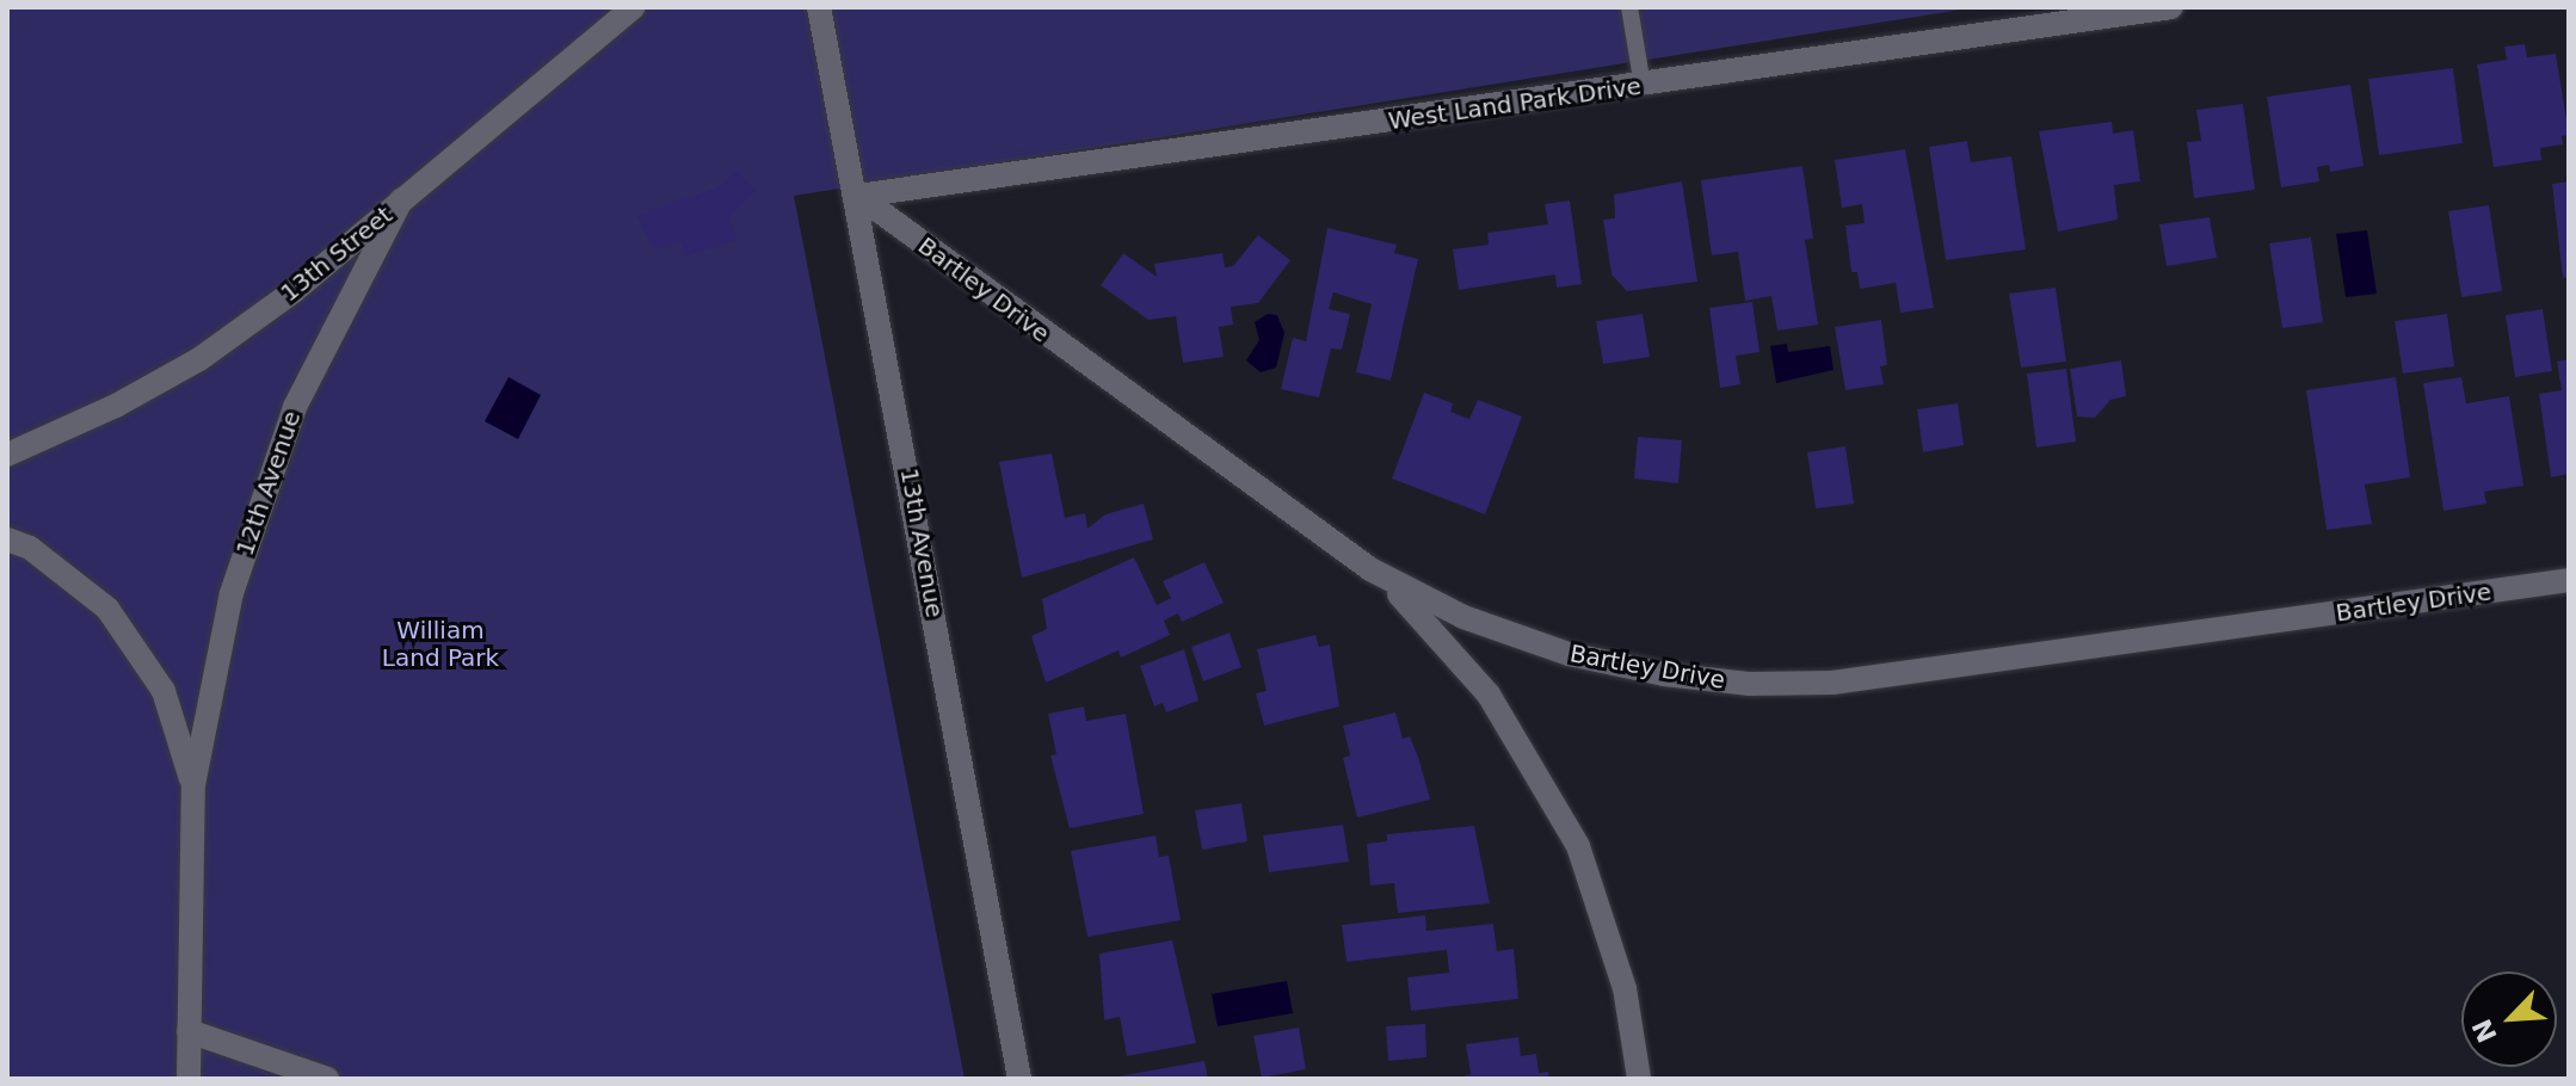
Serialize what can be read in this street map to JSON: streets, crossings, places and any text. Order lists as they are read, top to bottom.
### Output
{
  "streets": {
    "street": [
      "West Land Park Drive",
      "13th Street",
      "Bartley Drive",
      "12th Avenue",
      "13th Avenue"
    ]
  },
  "crossings": [
    ["West Land Park Drive", "Bartley Drive"],
    ["West Land Park Drive", "13th Avenue"],
    ["13th Street", "12th Avenue"],
    ["Bartley Drive", "13th Avenue"]
  ],
  "parks": ["William Land Park"],
  "north": "bottom left"
}
